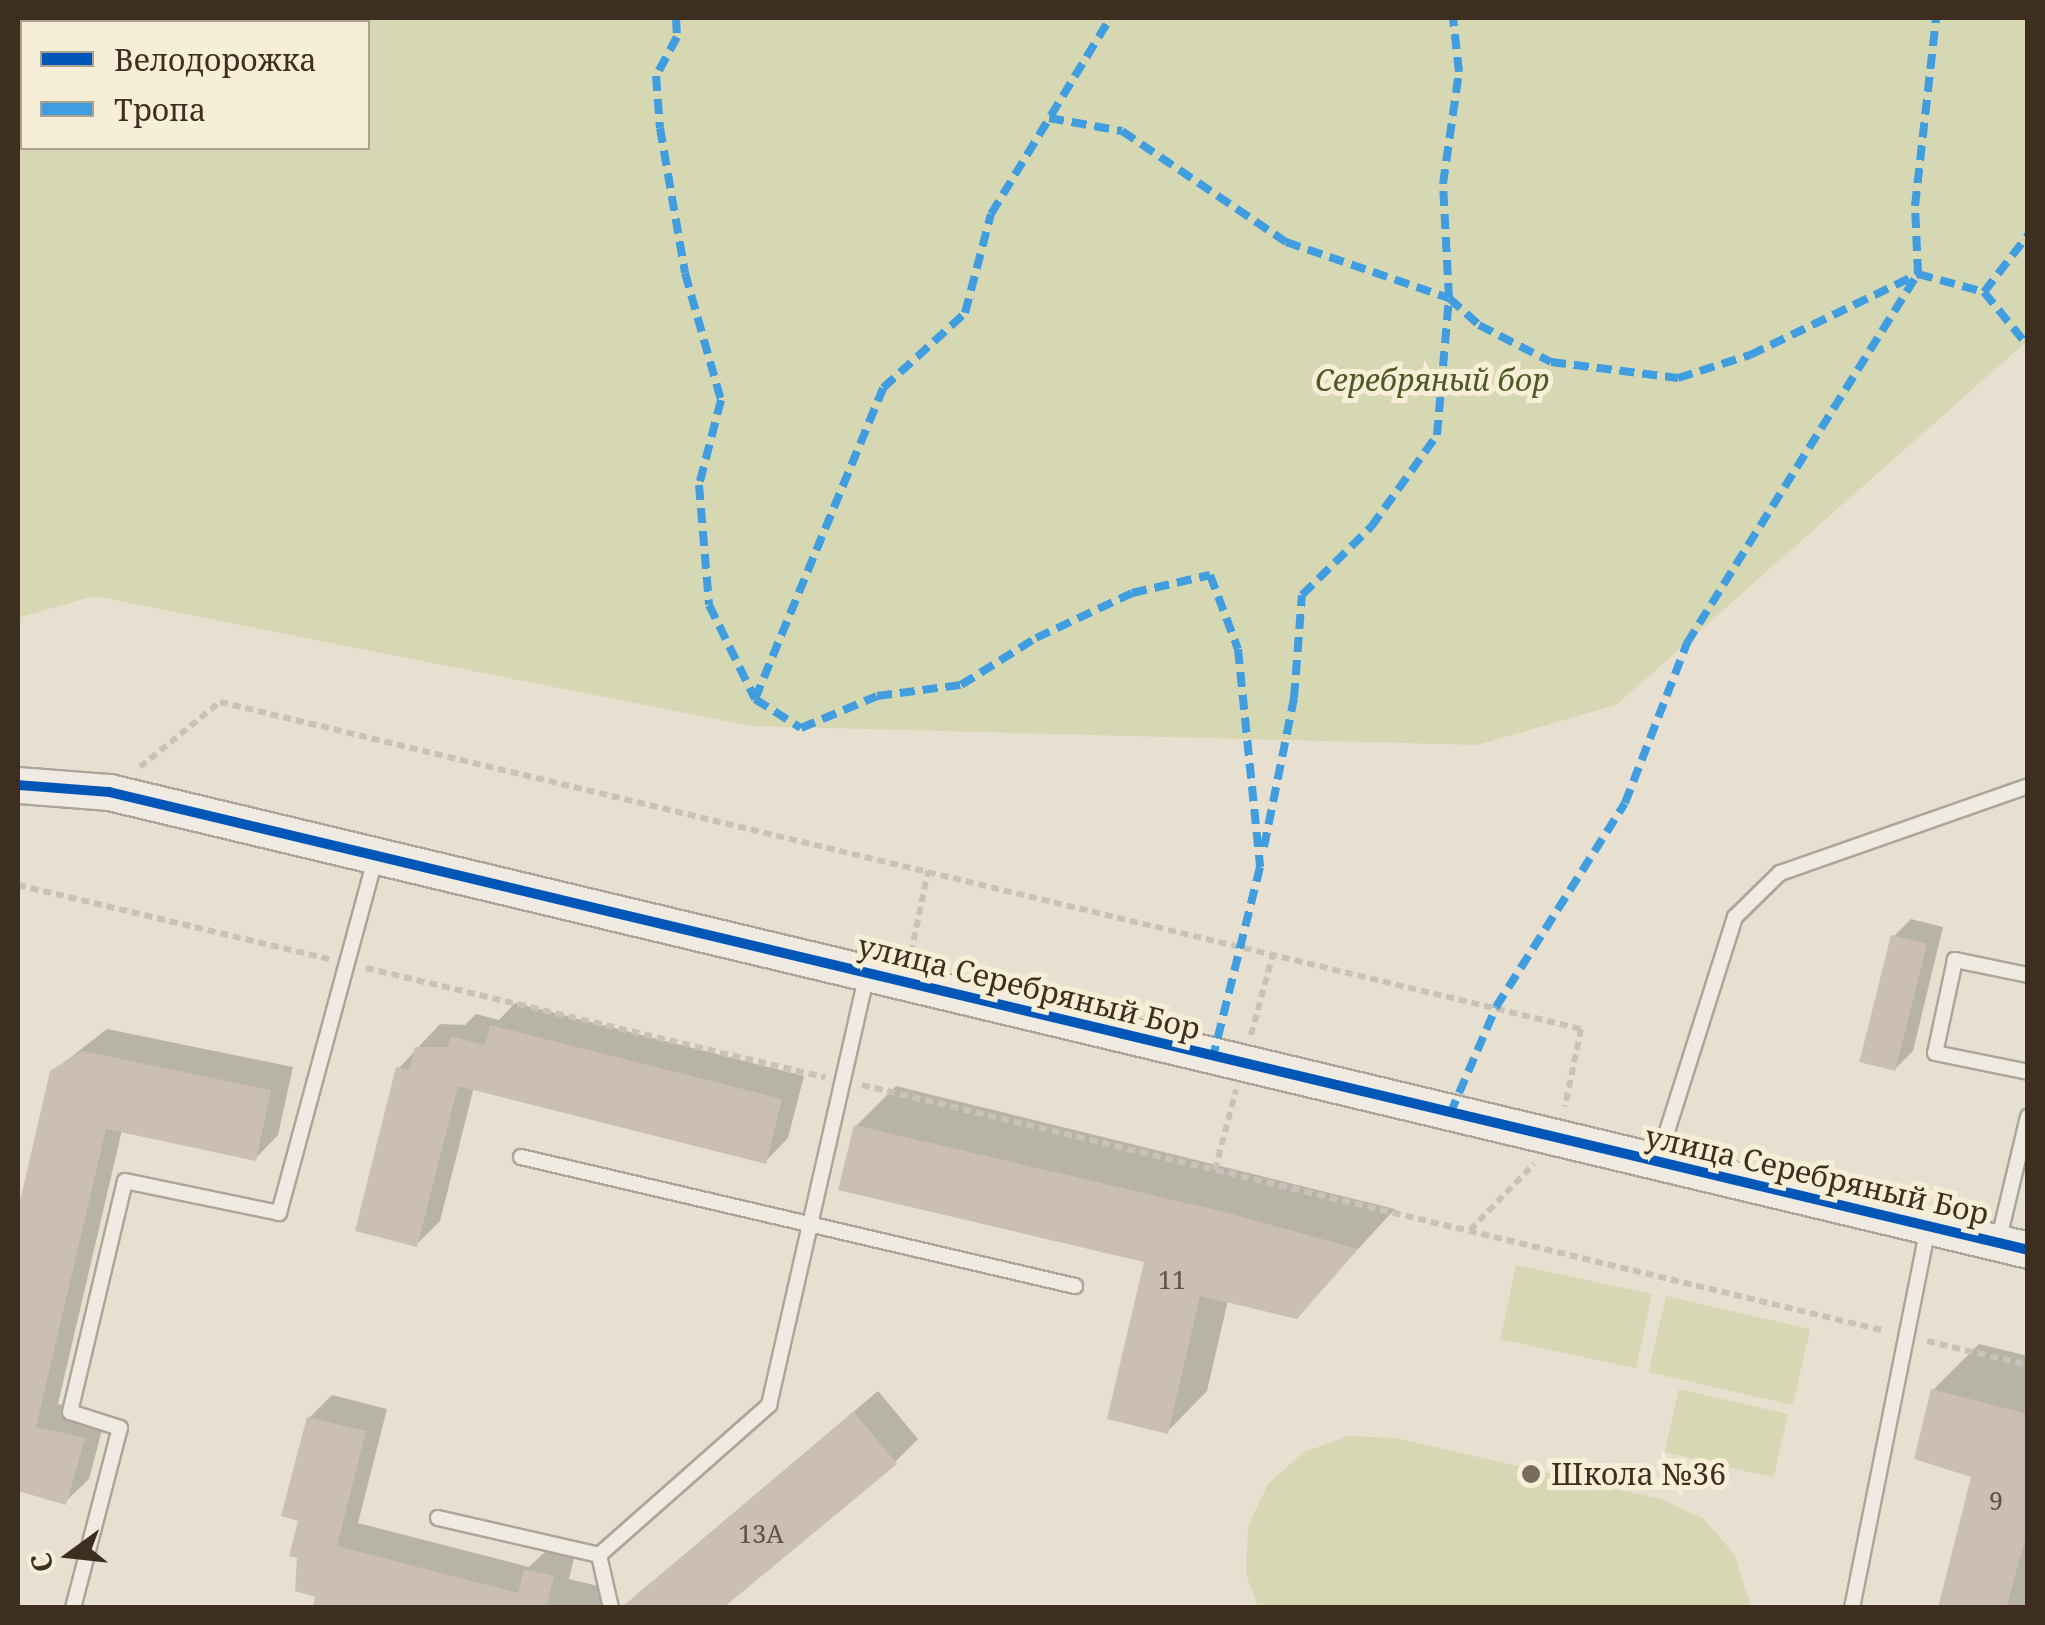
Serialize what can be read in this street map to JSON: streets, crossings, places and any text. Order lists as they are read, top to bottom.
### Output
{
  "streets": {
    "street": ["улица Серебряный Бор"]
  },
  "parks": ["Серебряный бор"],
  "places": ["Школа №36"],
  "house_numbers": ["11", "9", "13А"],
  "legend": ["Велодорожка", "Тропа"],
  "north": "left"
}
